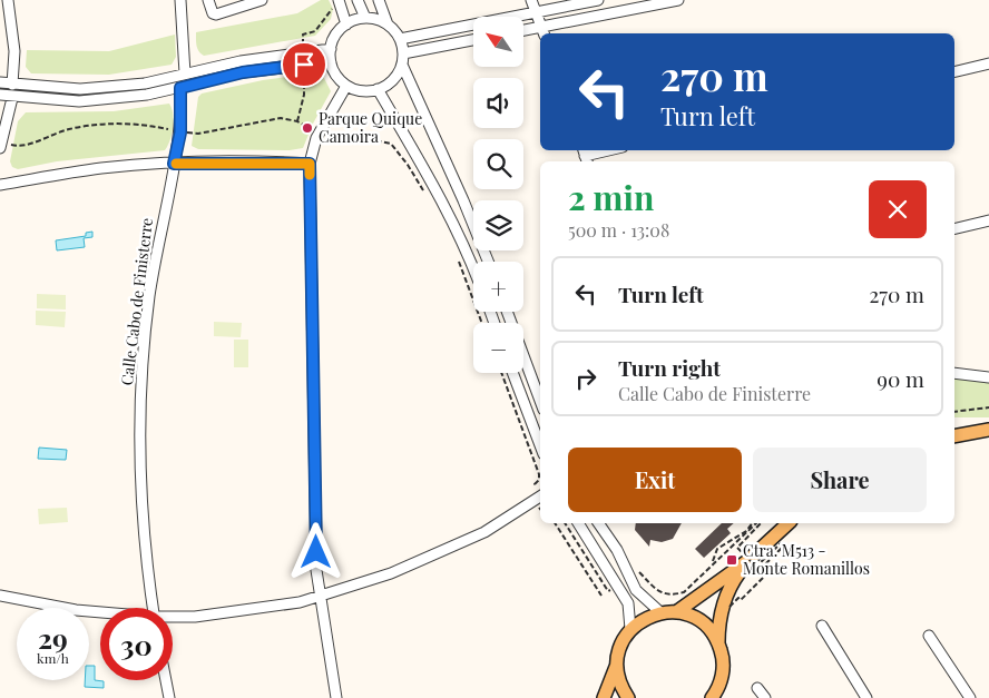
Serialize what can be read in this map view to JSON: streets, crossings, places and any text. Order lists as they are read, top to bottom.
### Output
{
  "streets": {
    "street": ["Calle Cabo de Finisterre"]
  },
  "places": {
    "other": ["Parque Quique Camoira"],
    "transit": ["Ctra. M513 - Monte Romanillos"]
  },
  "north": "top left",
  "page": {
    "map_buttons": ["+", "−"],
    "turn": ["270 m", "Turn left"],
    "heading": ["2 min", "500 m · 13:08"],
    "list": [
      {
        "name": "Turn left",
        "value": "270 m"
      },
      {
        "name": "Turn right",
        "note": "Calle Cabo de Finisterre",
        "value": "90 m"
      }
    ],
    "buttons": ["Exit", "Share"],
    "speed": "29 km/h",
    "limit": "30"
  }
}
